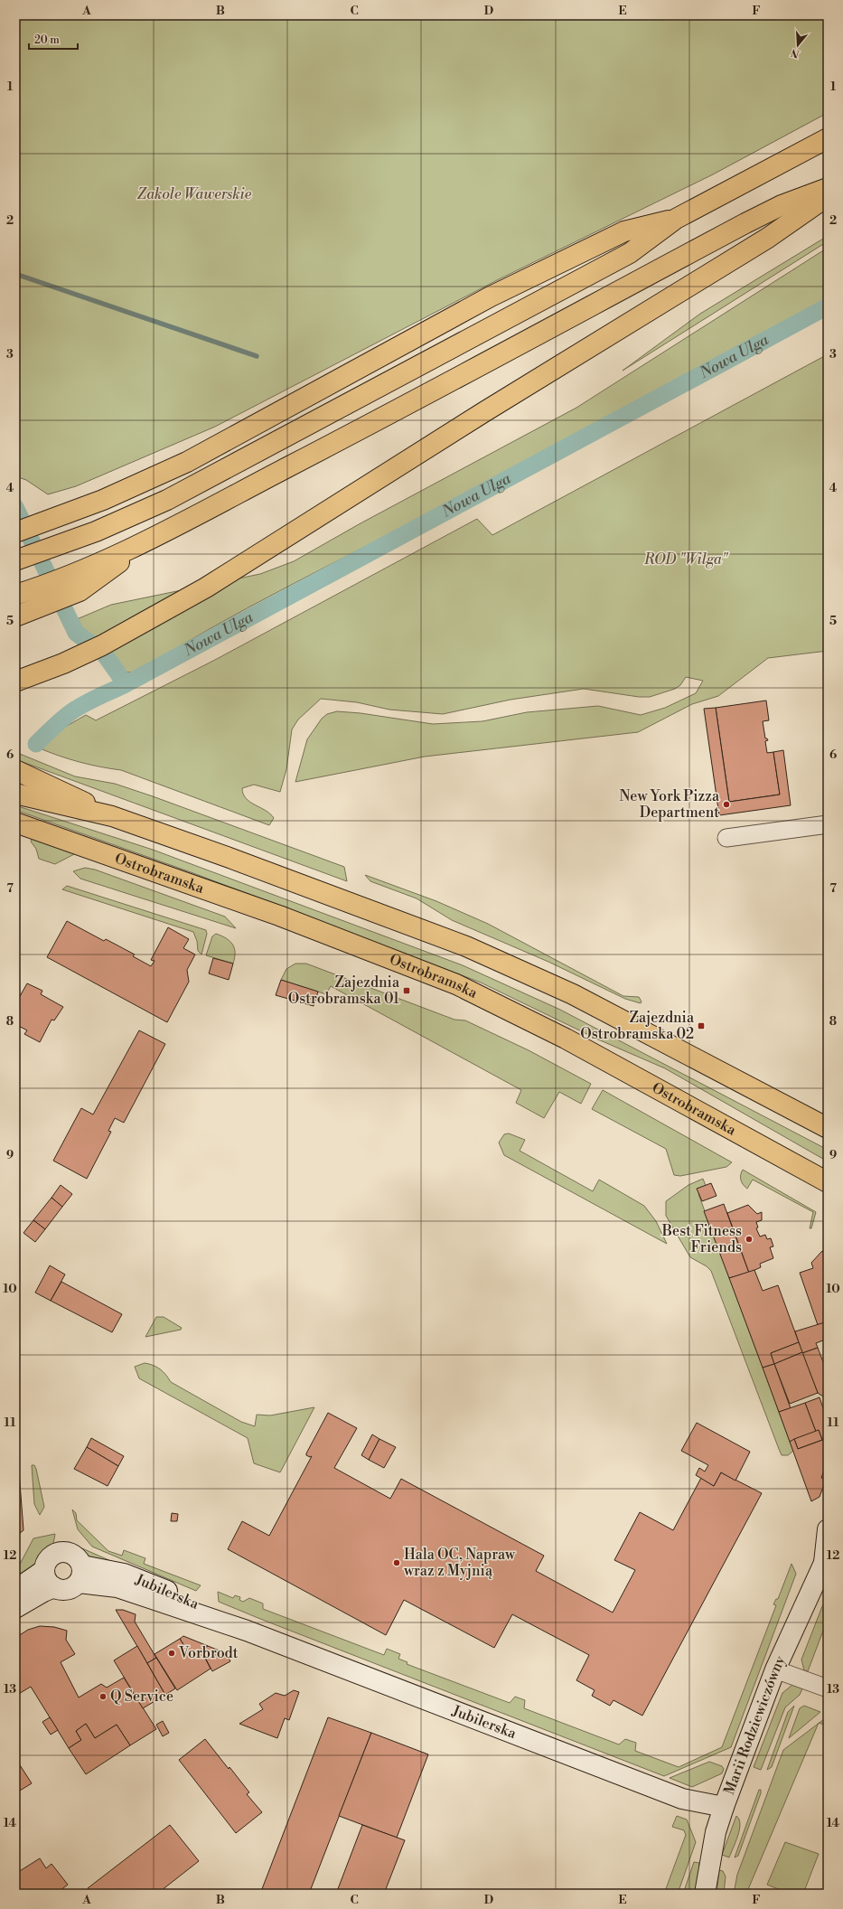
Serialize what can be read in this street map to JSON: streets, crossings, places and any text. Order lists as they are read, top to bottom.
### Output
{
  "streets": {
    "main road": ["Ostrobramska"],
    "street": ["Jubilerska", "Marii Rodziewiczówny"]
  },
  "crossings": [
    ["Jubilerska", "Marii Rodziewiczówny"]
  ],
  "water": ["Nowa Ulga"],
  "parks": ["Zakole Wawerskie", "ROD \"Wilga\""],
  "places": {
    "other": [
      "New York Pizza Department",
      "Best Fitness Friends",
      "Hala OC, Napraw wraz z Myjnią",
      "Vorbrodt",
      "Q Service"
    ],
    "transit": ["Zajezdnia Ostrobramska 01", "Zajezdnia Ostrobramska 02"]
  },
  "scale_bar": "20 m",
  "north": "bottom",
  "grid": {
    "columns": [
      "A",
      "B",
      "C",
      "D",
      "E",
      "F"
    ],
    "rows": [
      "1",
      "2",
      "3",
      "4",
      "5",
      "6",
      "7",
      "8",
      "9",
      "10",
      "11",
      "12",
      "13",
      "14"
    ]
  }
}
